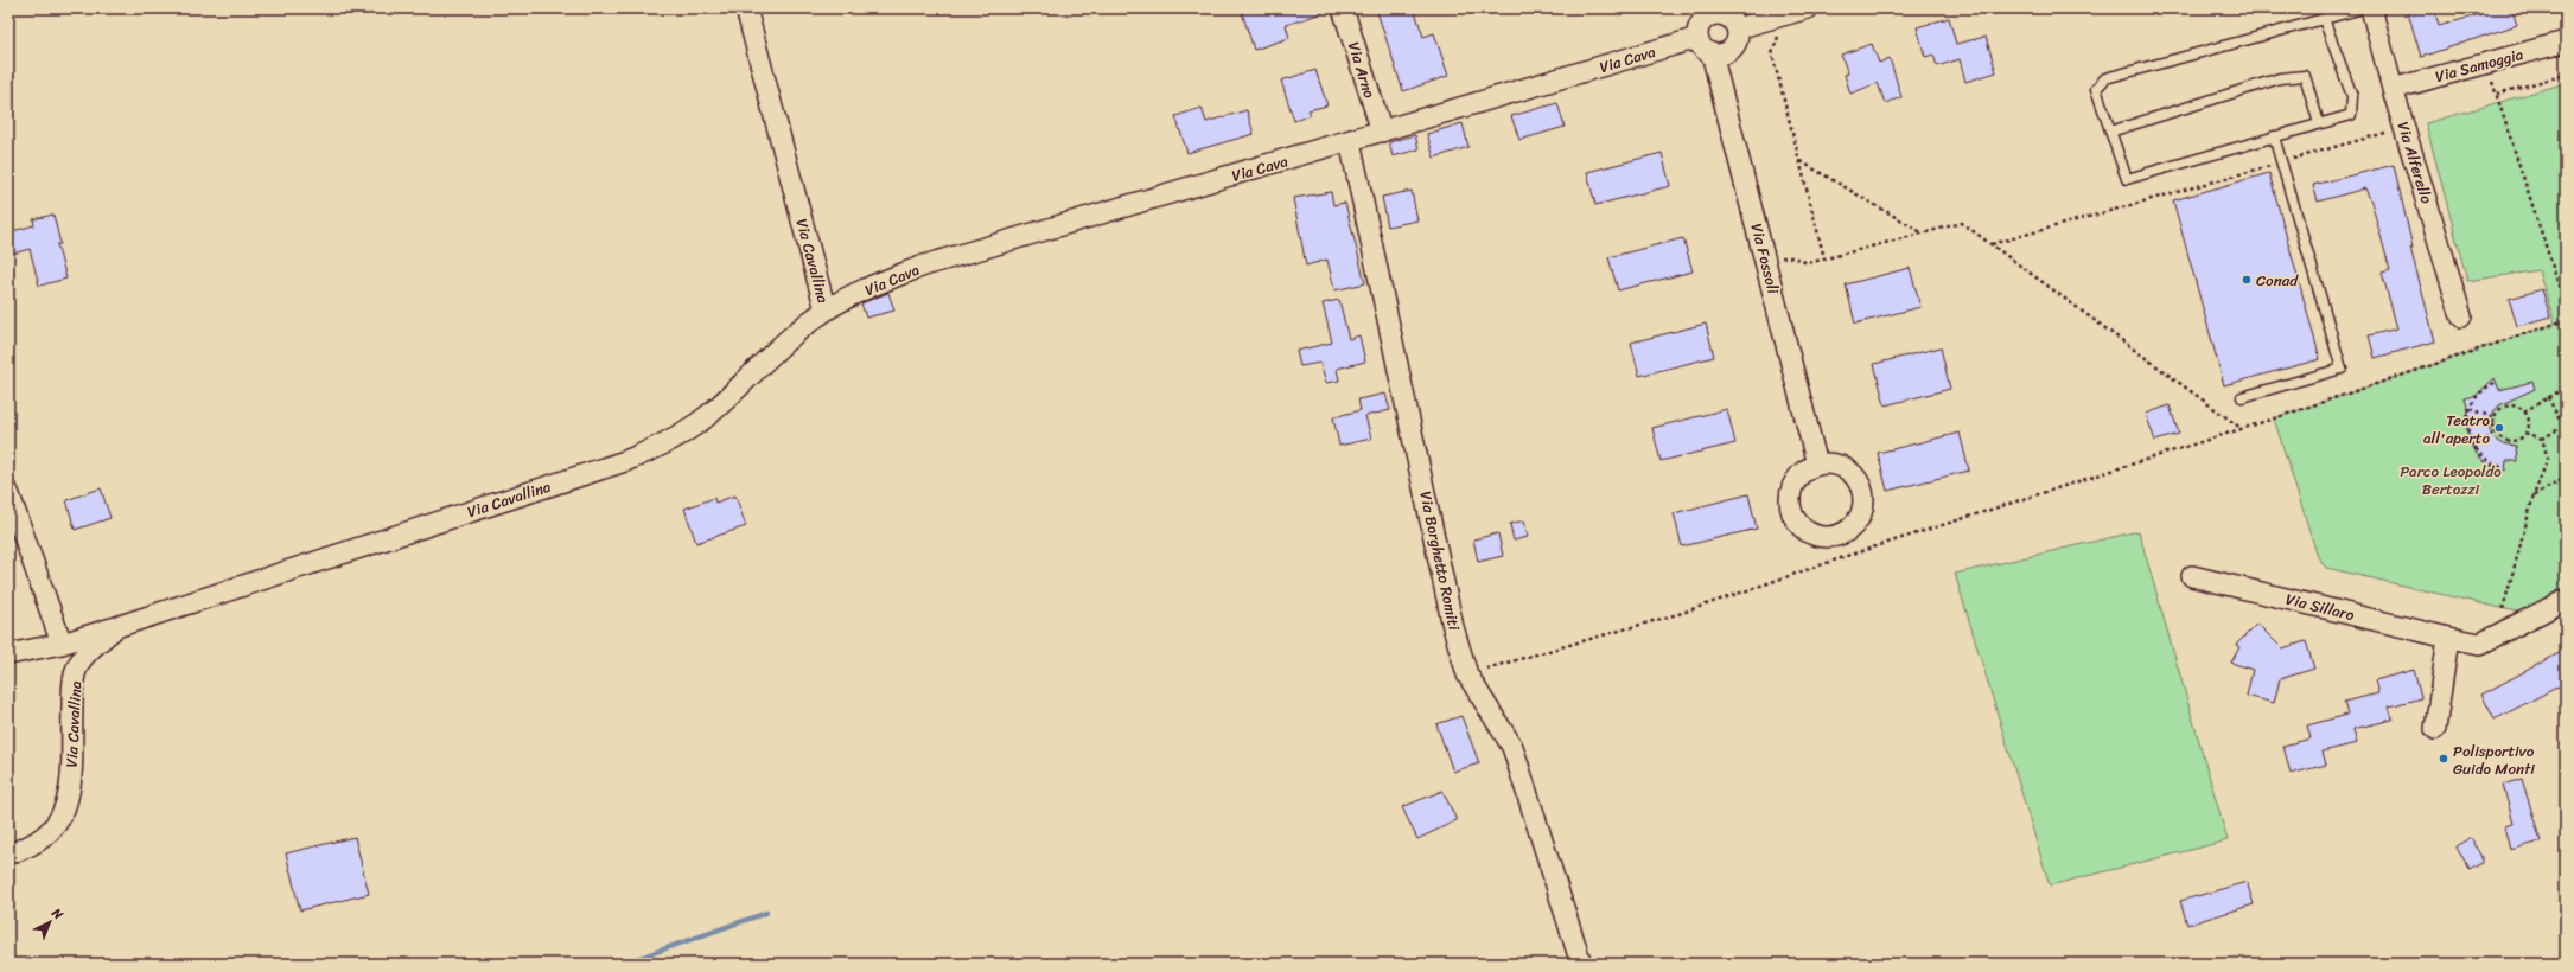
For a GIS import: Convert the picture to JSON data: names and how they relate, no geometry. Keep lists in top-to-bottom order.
{
  "streets": {
    "street": [
      "Via Cava",
      "Via Samoggia",
      "Via Arno",
      "Via Alferello",
      "Via Fossoli",
      "Via Cavallina",
      "Via Borghetto Romiti",
      "Via Sillaro"
    ]
  },
  "crossings": [
    ["Via Cava", "Via Arno"],
    ["Via Cava", "Via Fossoli"],
    ["Via Cava", "Via Cavallina"],
    ["Via Cava", "Via Borghetto Romiti"],
    ["Via Samoggia", "Via Alferello"]
  ],
  "parks": ["Parco Leopoldo Bertozzi"],
  "places": ["Conad", "Teatro all'aperto", "Polisportivo Guido Monti"],
  "north": "top right"
}
